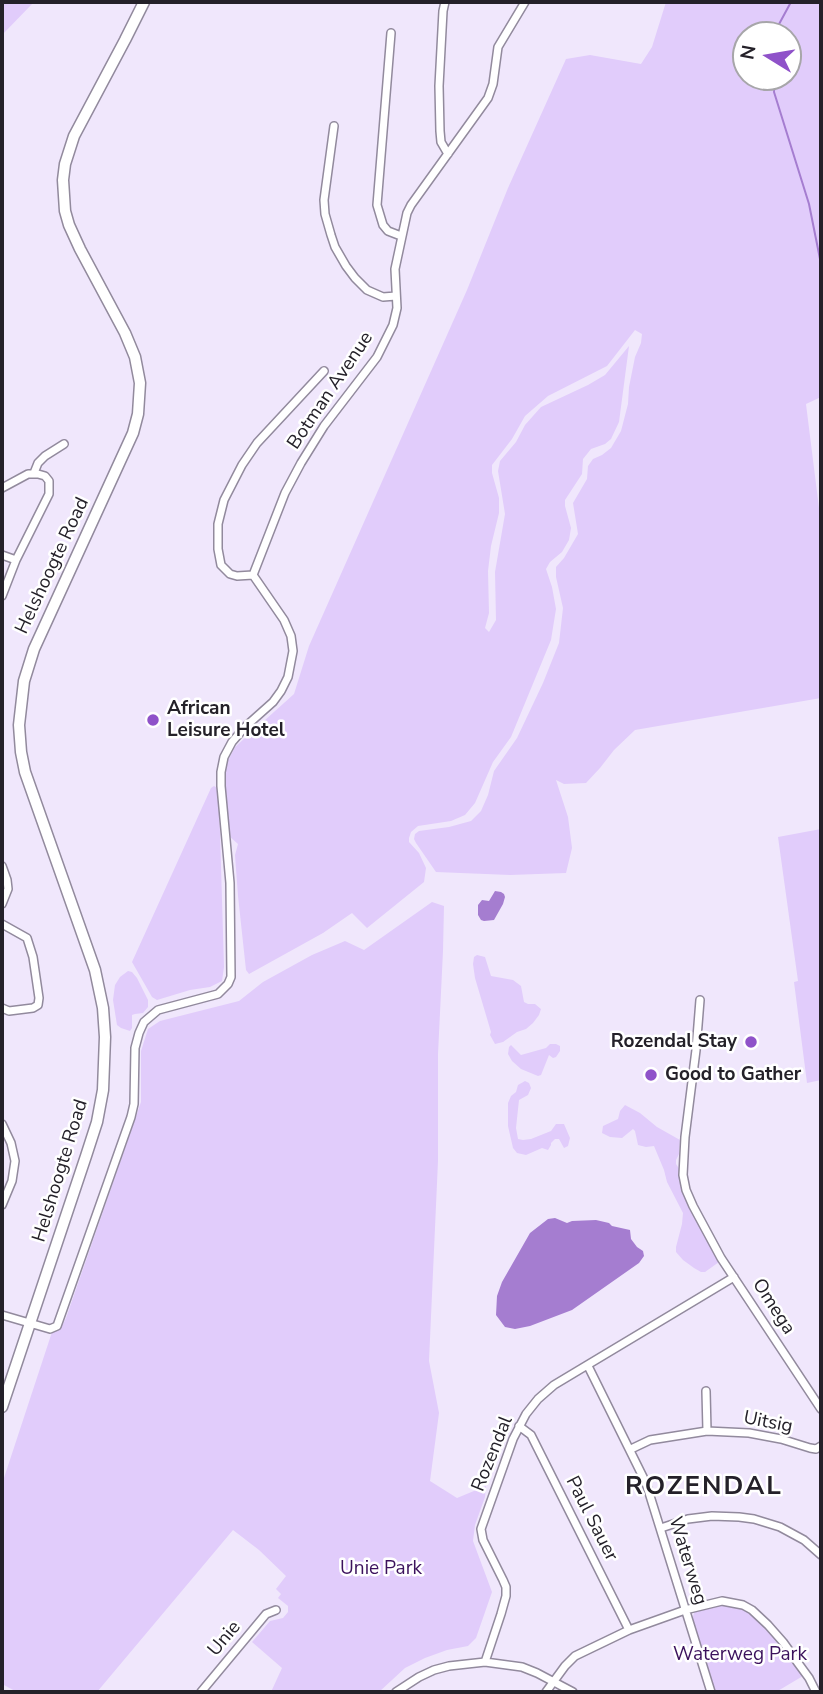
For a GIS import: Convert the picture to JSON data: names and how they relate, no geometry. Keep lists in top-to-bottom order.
{
  "streets": {
    "main road": ["Helshoogte Road"],
    "street": [
      "Botman Avenue",
      "Omega",
      "Uitsig",
      "Rozendal",
      "Paul Sauer",
      "Waterweg",
      "Unie"
    ]
  },
  "crossings": [
    ["Omega", "Rozendal"],
    ["Uitsig", "Waterweg"],
    ["Rozendal", "Paul Sauer"],
    ["Rozendal", "Waterweg"]
  ],
  "districts": ["ROZENDAL"],
  "parks": ["Unie Park", "Waterweg Park"],
  "places": ["African Leisure Hotel", "Rozendal Stay", "Good to Gather"],
  "north": "left"
}
